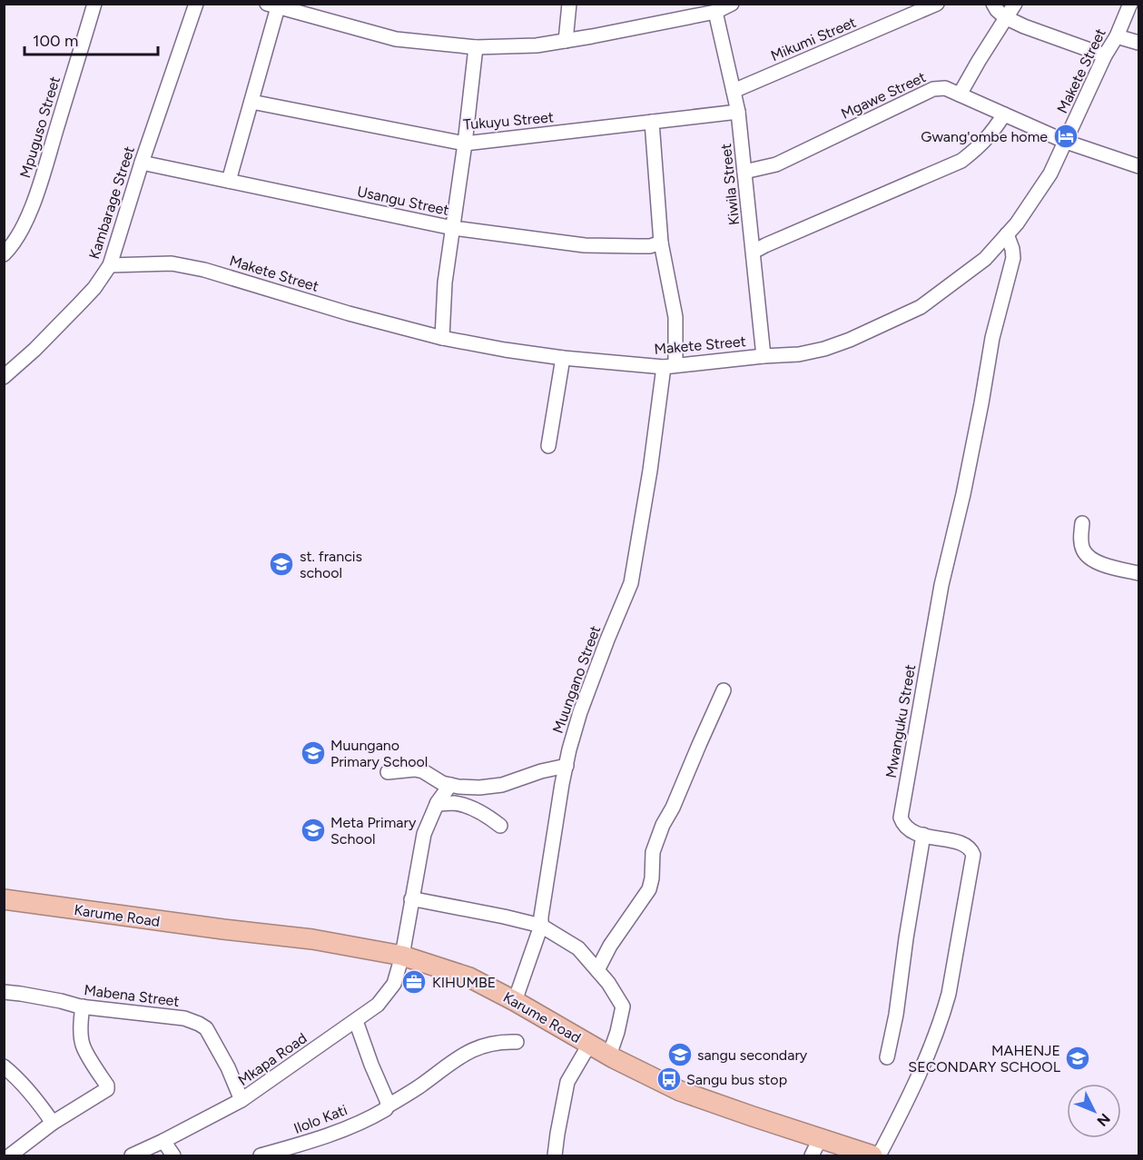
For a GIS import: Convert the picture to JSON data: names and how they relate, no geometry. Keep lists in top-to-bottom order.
{
  "streets": {
    "highway": ["Karume Road"],
    "street": [
      "Mikumi Street",
      "Makete Street",
      "Mgawe Street",
      "Tukuyu Street",
      "Mpuguso Street",
      "Kiwila Street",
      "Usangu Street",
      "Kambarage Street",
      "Muungano Street",
      "Mwanguku Street",
      "Mabena Street",
      "Mkapa Road",
      "Ilolo Kati"
    ]
  },
  "crossings": [
    ["Mikumi Street", "Kiwila Street"],
    ["Makete Street", "Mgawe Street"],
    ["Makete Street", "Kiwila Street"],
    ["Makete Street", "Kambarage Street"],
    ["Makete Street", "Muungano Street"],
    ["Makete Street", "Mwanguku Street"],
    ["Mgawe Street", "Kiwila Street"],
    ["Tukuyu Street", "Kiwila Street"],
    ["Tukuyu Street", "Muungano Street"],
    ["Usangu Street", "Kambarage Street"],
    ["Usangu Street", "Muungano Street"],
    ["Muungano Street", "Karume Road"],
    ["Karume Road", "Mkapa Road"],
    ["Mabena Street", "Mkapa Road"]
  ],
  "places": {
    "hotel": ["Gwang'ombe home"],
    "school or university": [
      "st. francis school",
      "Muungano Primary School",
      "Meta Primary School",
      "sangu secondary",
      "MAHENJE SECONDARY SCHOOL"
    ],
    "office": ["KIHUMBE"],
    "bus stop": ["Sangu bus stop"]
  },
  "scale_bar": "100 m",
  "north": "bottom right"
}
